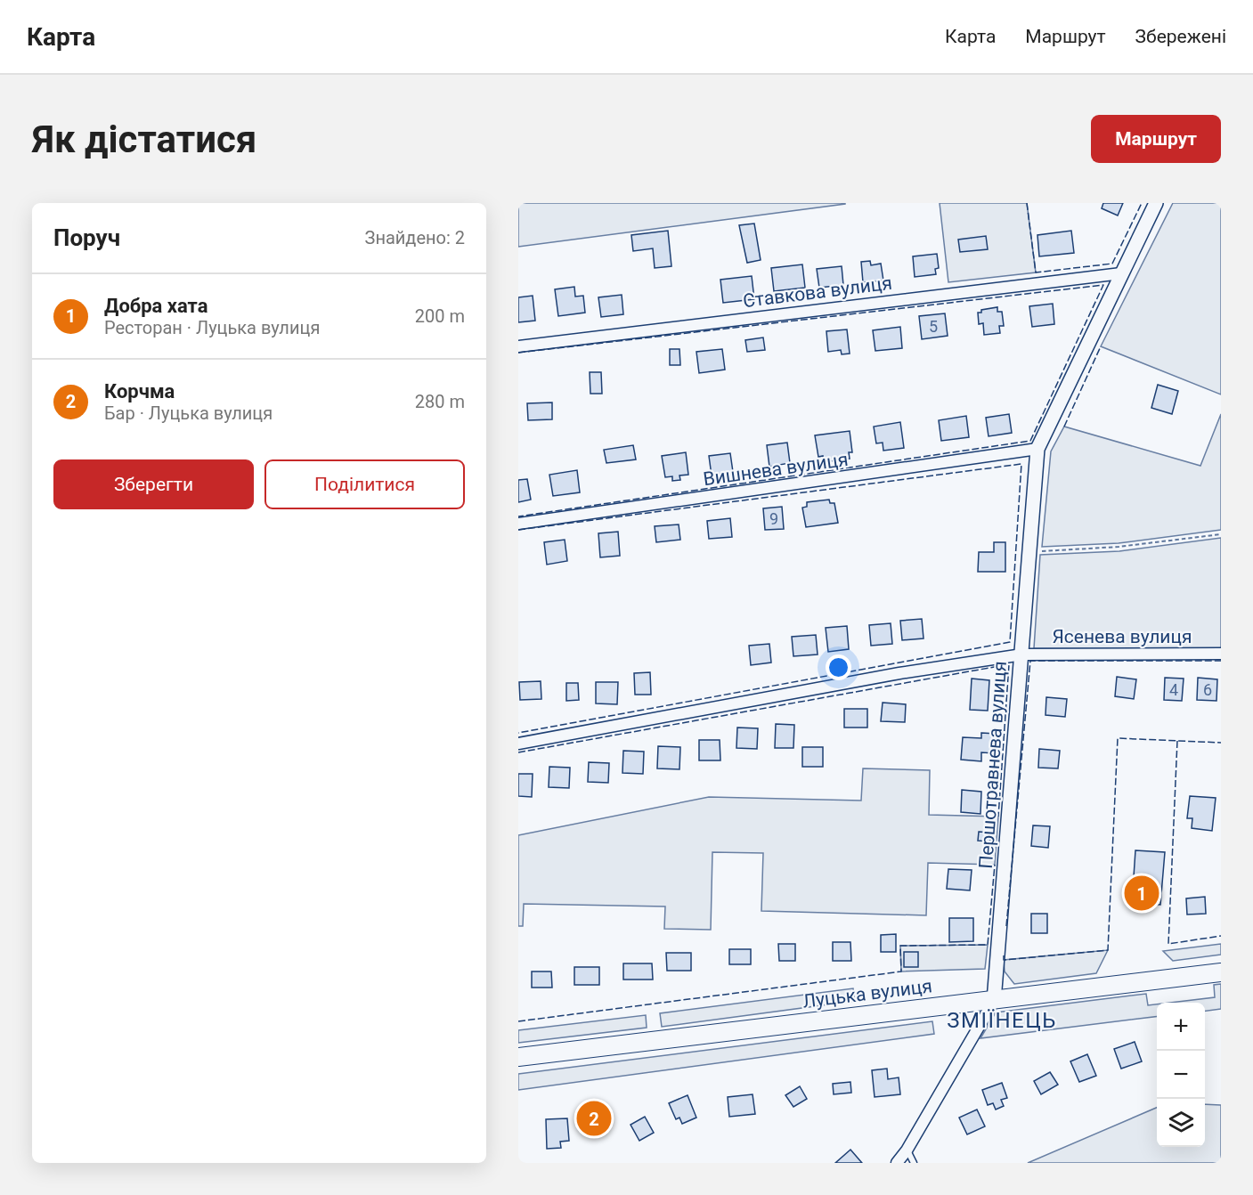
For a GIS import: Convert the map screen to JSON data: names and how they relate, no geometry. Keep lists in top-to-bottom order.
{
  "streets": {
    "main road": ["Луцька вулиця"],
    "street": [
      "Ставкова вулиця",
      "Вишнева вулиця",
      "Ясенева вулиця",
      "Першотравнева вулиця"
    ]
  },
  "crossings": [
    ["Ясенева вулиця", "Першотравнева вулиця"],
    ["Першотравнева вулиця", "Луцька вулиця"]
  ],
  "districts": ["ЗМІЇНЕЦЬ"],
  "house_numbers": [
    "5",
    "9",
    "4",
    "6"
  ],
  "page": {
    "header": "Карта",
    "nav": ["Карта", "Маршрут", "Збережені"],
    "buttons": [
      "Маршрут",
      ["Зберегти", "Поділитися"]
    ],
    "title": "Як дістатися",
    "heading": ["Поруч", "Знайдено: 2"],
    "list": [
      {
        "mark": "1",
        "name": "Добра хата",
        "note": "Ресторан · Луцька вулиця",
        "value": "200 m"
      },
      {
        "mark": "2",
        "name": "Корчма",
        "note": "Бар · Луцька вулиця",
        "value": "280 m"
      }
    ],
    "pins": ["1", "2"],
    "map_buttons": ["+", "−"]
  }
}
